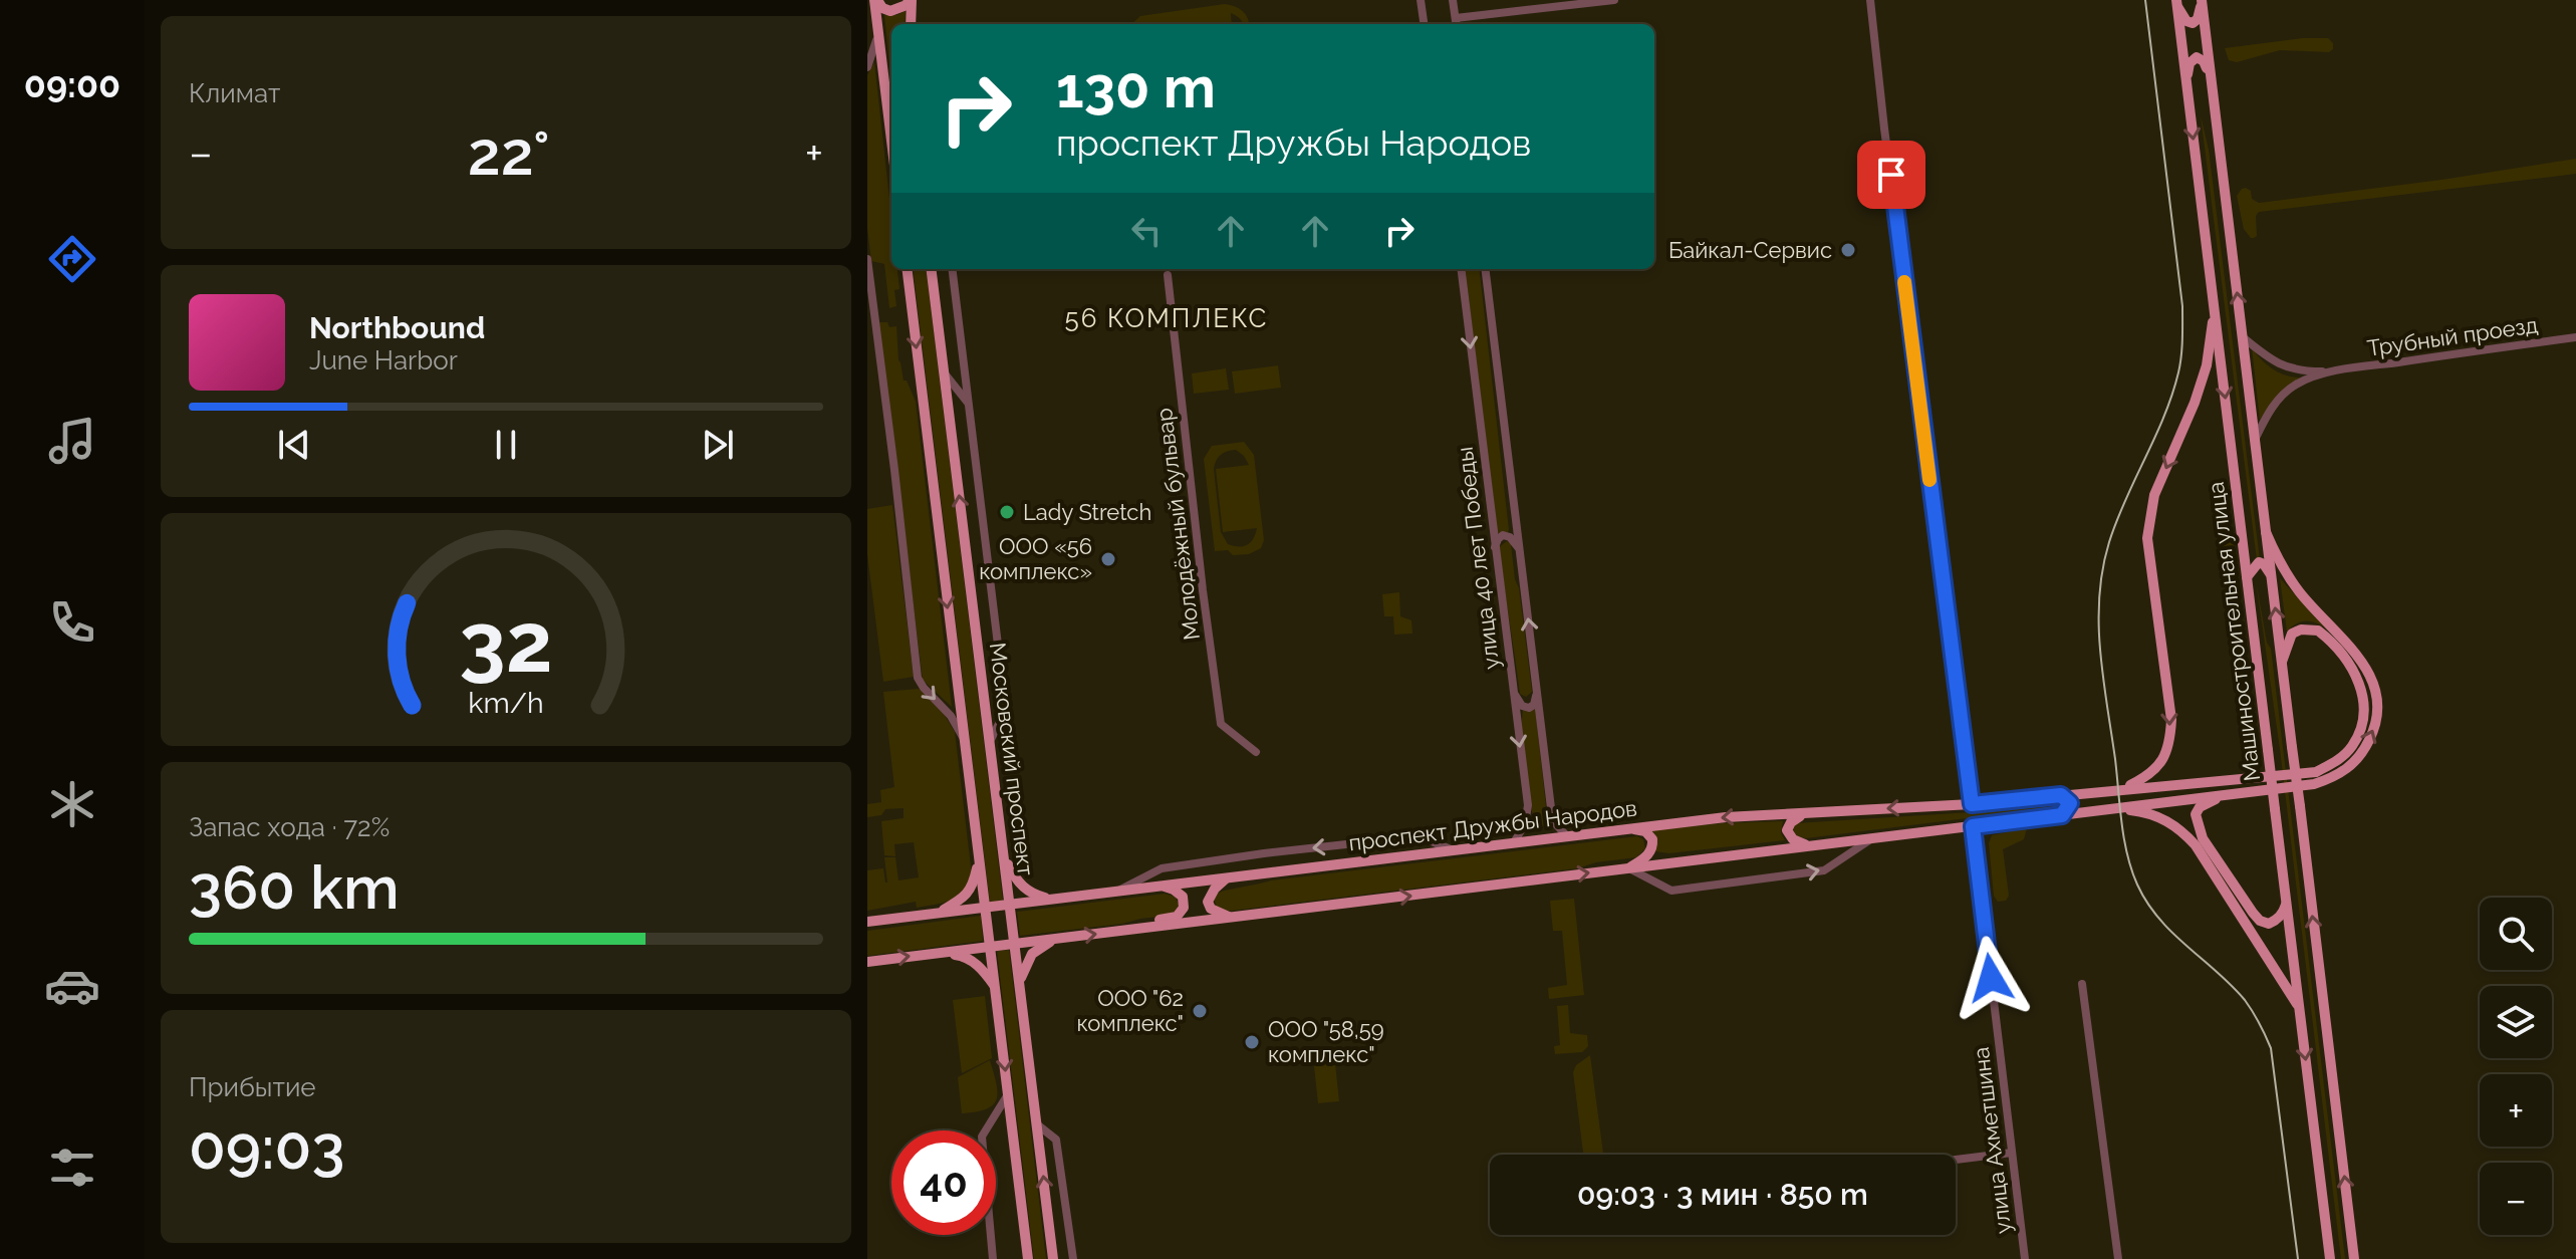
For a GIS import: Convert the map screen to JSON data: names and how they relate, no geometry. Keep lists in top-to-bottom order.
{
  "streets": {
    "main road": ["Машиностроительная улица", "Московский проспект", "проспект Дружбы Народов"],
    "street": [
      "Трубный проезд",
      "Молодёжный бульвар",
      "улица 40 лет Победы",
      "улица Ахметшина"
    ]
  },
  "crossings": [
    ["улица 40 лет Победы", "проспект Дружбы Народов"],
    ["Машиностроительная улица", "проспект Дружбы Народов"],
    ["Московский проспект", "проспект Дружбы Народов"]
  ],
  "districts": ["56 КОМПЛЕКС"],
  "places": [
    "Байкал-Сервис",
    "Lady Stretch",
    "ООО «56 комплекс»",
    "ООО \"62 комплекс\"",
    "ООО \"58,59 комплекс\""
  ],
  "page": {
    "tabs": "09:00",
    "tile": [
      "Климат",
      ["Запас хода · 72%", "360 km"],
      ["Прибытие", "09:03"]
    ],
    "turn": ["130 m", "проспект Дружбы Народов"],
    "heat": ["−", "22°", "+"],
    "song": ["Northbound", "June Harbor"],
    "map_buttons": ["+", "−"],
    "limit": "40",
    "trip": "09:03 · 3 мин · 850 m",
    "gauge": ["32", "km/h"]
  }
}
